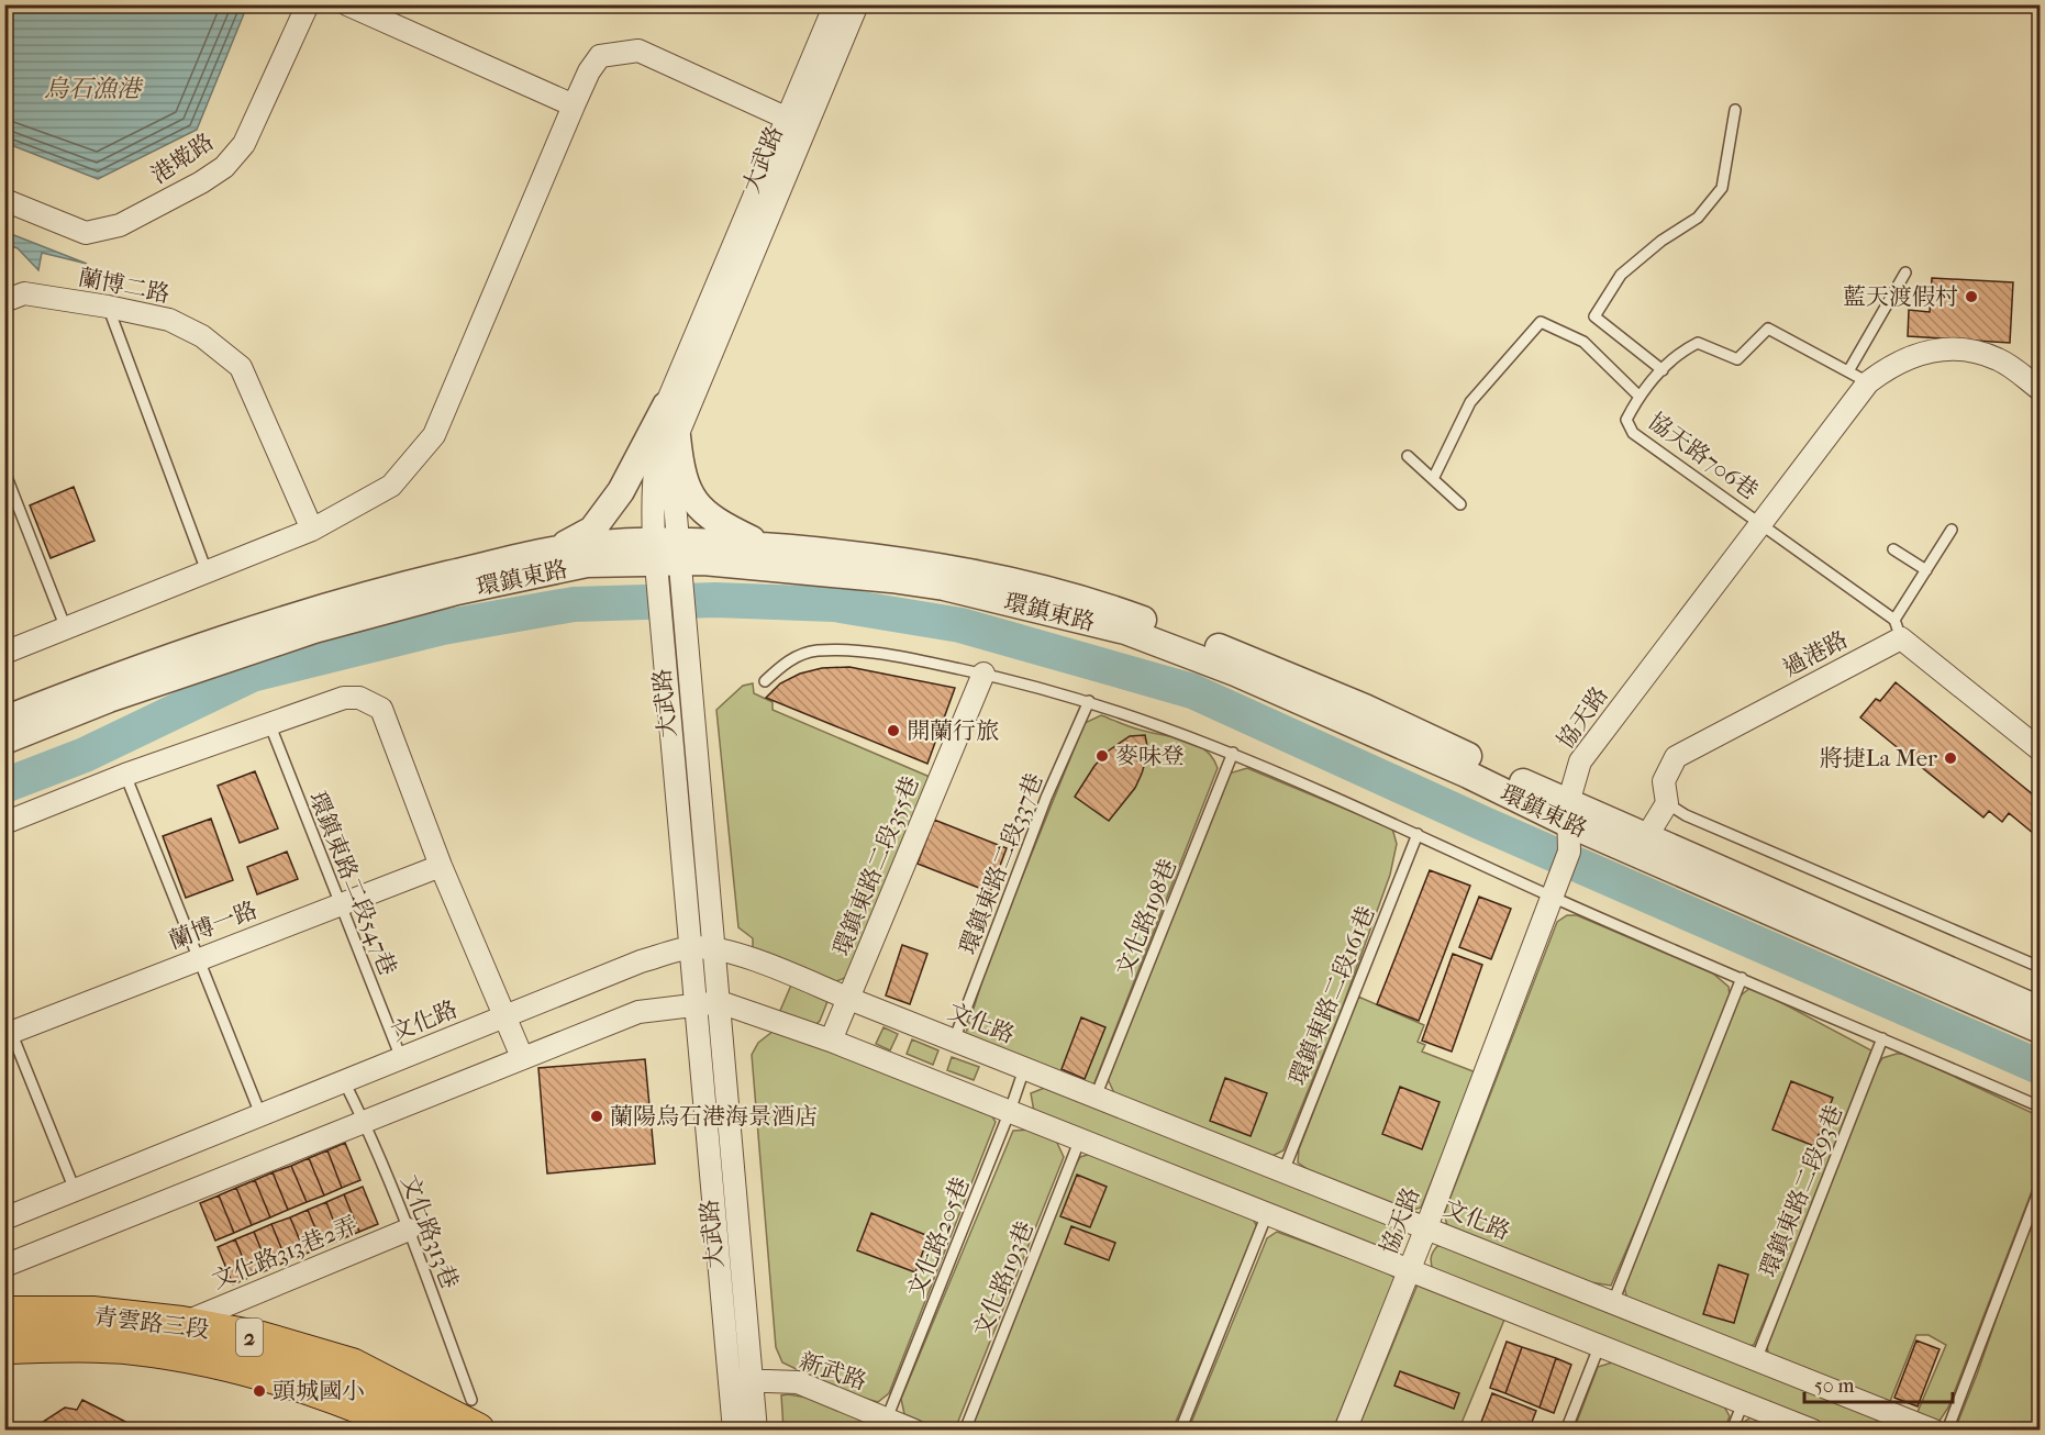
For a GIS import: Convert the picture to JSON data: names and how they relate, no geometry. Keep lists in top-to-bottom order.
{
  "streets": {
    "main road": ["青雲路三段", "2"],
    "street": [
      "港墘路",
      "大武路",
      "蘭博二路",
      "環鎮東路",
      "過港路",
      "協天路",
      "環鎮東路二段355巷",
      "蘭博一路",
      "文化路",
      "文化路313巷2弄",
      "新武路"
    ],
    "lane": [
      "協天路706巷",
      "環鎮東路二段337巷",
      "環鎮東路二段547巷",
      "文化路198巷",
      "環鎮東路二段161巷",
      "環鎮東路二段93巷",
      "文化路313巷",
      "文化路205巷",
      "文化路193巷"
    ]
  },
  "crossings": [
    ["大武路", "環鎮東路"],
    ["大武路", "文化路"],
    ["大武路", "新武路"],
    ["協天路706巷", "過港路"],
    ["協天路706巷", "協天路"],
    ["環鎮東路", "過港路"],
    ["環鎮東路", "協天路"],
    ["協天路", "文化路"],
    ["環鎮東路二段337巷", "文化路"],
    ["環鎮東路二段355巷", "文化路"],
    ["環鎮東路二段547巷", "蘭博一路"],
    ["環鎮東路二段547巷", "文化路"],
    ["文化路198巷", "文化路"],
    ["環鎮東路二段161巷", "文化路"],
    ["文化路", "環鎮東路二段93巷"],
    ["文化路", "文化路313巷"],
    ["文化路", "文化路205巷"],
    ["文化路313巷", "文化路313巷2弄"],
    ["文化路313巷", "青雲路三段"],
    ["文化路205巷", "新武路"],
    ["文化路313巷2弄", "青雲路三段"]
  ],
  "water": ["烏石漁港"],
  "places": [
    "藍天渡假村",
    "開蘭行旅",
    "麥味登",
    "將捷La Mer",
    "蘭陽烏石港海景酒店",
    "頭城國小"
  ],
  "scale_bar": "50 m"
}
